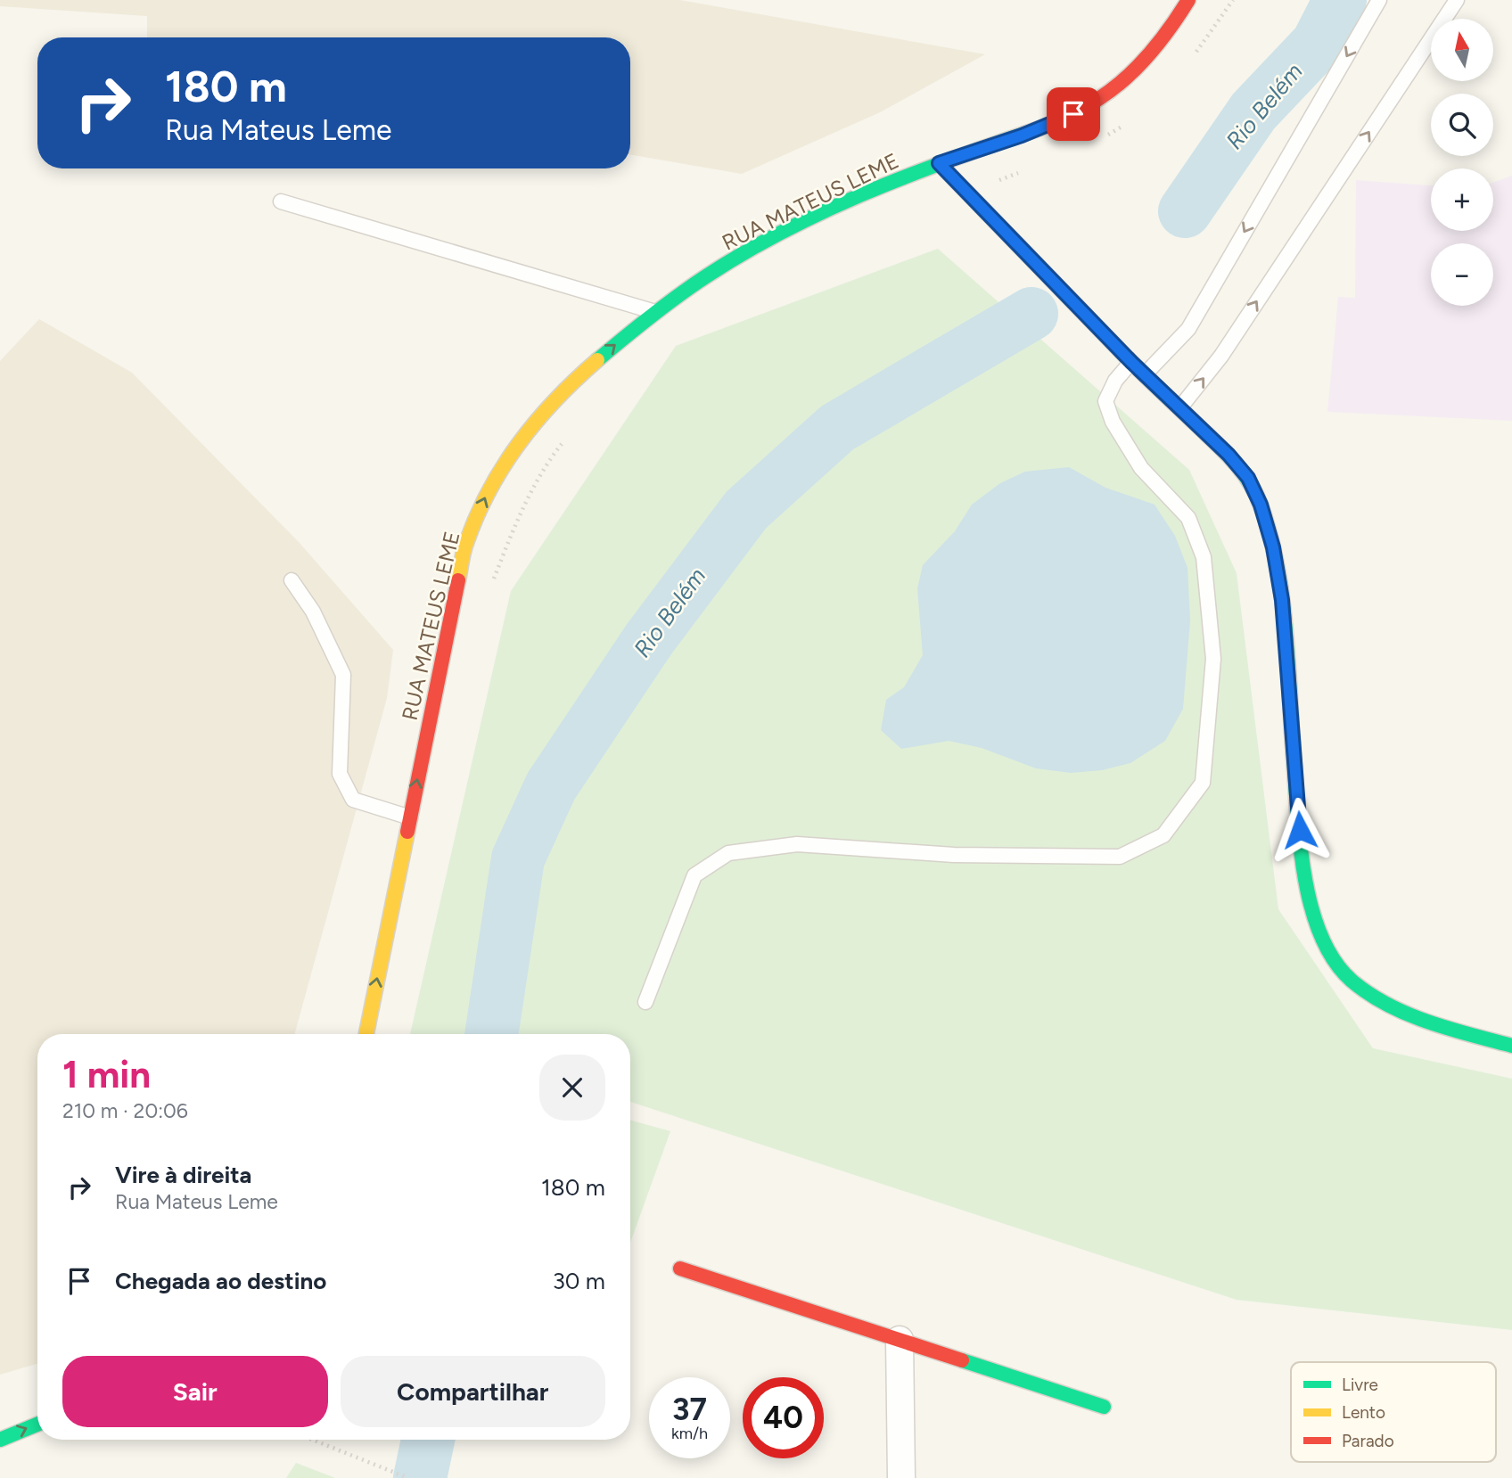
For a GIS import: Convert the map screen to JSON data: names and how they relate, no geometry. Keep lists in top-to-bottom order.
{
  "streets": {
    "street": ["RUA MATEUS LEME"]
  },
  "one_way": ["RUA MATEUS LEME"],
  "water": ["Rio Belém"],
  "legend": ["Livre", "Lento", "Parado"],
  "north": "top",
  "page": {
    "map_buttons": ["+", "−"],
    "turn": ["180 m", "Rua Mateus Leme"],
    "heading": ["1 min", "210 m · 20:06"],
    "list": [
      {
        "name": "Vire à direita",
        "note": "Rua Mateus Leme",
        "value": "180 m"
      },
      {
        "name": "Chegada ao destino",
        "value": "30 m"
      }
    ],
    "buttons": ["Sair", "Compartilhar"],
    "speed": "37 km/h",
    "limit": "40"
  }
}
